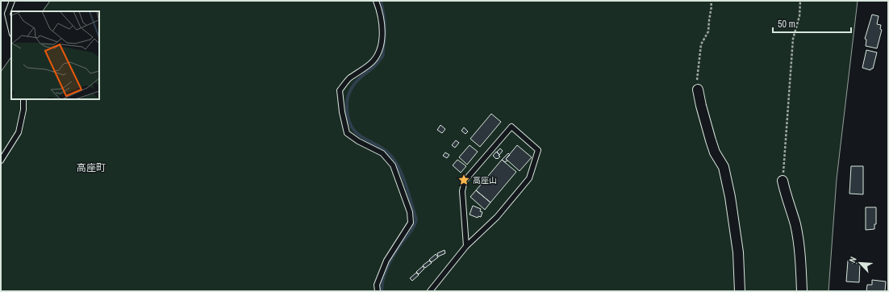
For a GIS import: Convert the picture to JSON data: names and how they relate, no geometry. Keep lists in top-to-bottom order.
{
  "districts": ["高座町"],
  "places": {
    "place": ["高座山"]
  },
  "scale_bar": "50 m",
  "north": "top left"
}
